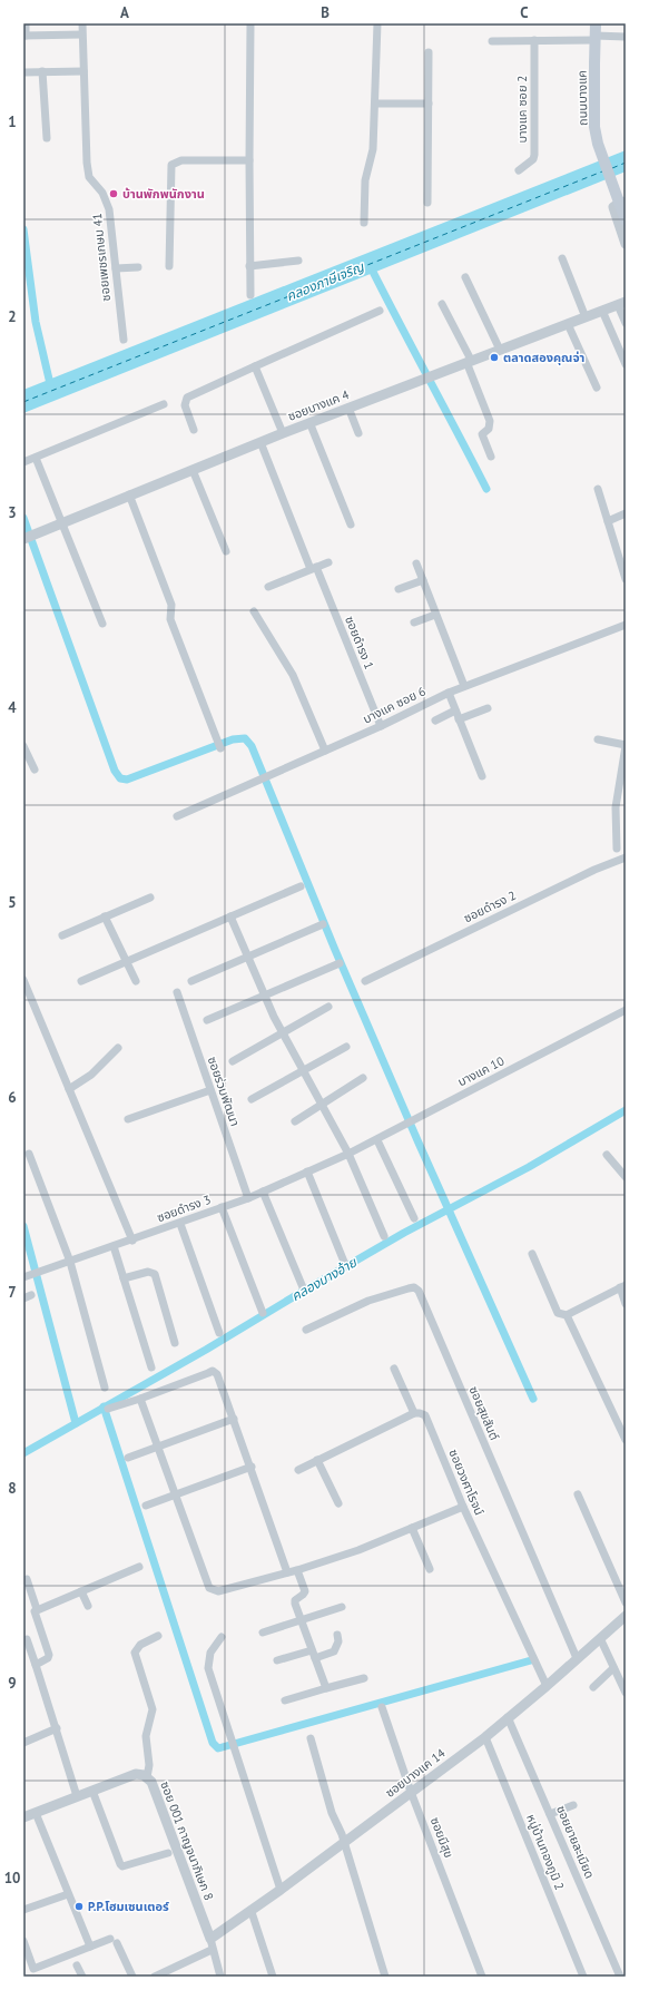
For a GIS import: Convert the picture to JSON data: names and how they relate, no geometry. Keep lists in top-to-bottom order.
{
  "streets": {
    "main road": ["ถนนบางแค"],
    "street": [
      "บางแค ซอย 2",
      "ซอยเพชรเกษม 41",
      "ซอยบางแค 4",
      "ซอยดำรง 1",
      "บางแค ซอย 6",
      "ซอยดำรง 2",
      "บางแค 10",
      "ซอยร่วมพัฒนา",
      "ซอยดำรง 3",
      "ซอยสุขสันต์",
      "ซอยวงศาโรจน์",
      "ซอยบางแค 14",
      "ซอยมีสุข",
      "ซอย 001 กาญจนาภิเษก 8",
      "ซอยยายละเมียด",
      "หมู่บ้านทองภูมิ 2"
    ]
  },
  "crossings": [
    ["ซอยบางแค 4", "ซอยดำรง 1"],
    ["ซอยดำรง 1", "บางแค ซอย 6"],
    ["บางแค 10", "ซอยดำรง 3"],
    ["ซอยร่วมพัฒนา", "ซอยดำรง 3"],
    ["ซอยสุขสันต์", "ซอยบางแค 14"],
    ["ซอยวงศาโรจน์", "ซอยบางแค 14"],
    ["ซอยบางแค 14", "ซอยมีสุข"],
    ["ซอยบางแค 14", "ซอย 001 กาญจนาภิเษก 8"],
    ["ซอยบางแค 14", "ซอยยายละเมียด"],
    ["ซอยบางแค 14", "หมู่บ้านทองภูมิ 2"]
  ],
  "water": ["คลองภาษีเจริญ", "คลองบางอ้าย"],
  "places": ["บ้านพักพนักงาน", "ตลาดสองคุณจ่า", "P.P.โฮมเซนเตอร์"],
  "grid": {
    "columns": ["A", "B", "C"],
    "rows": [
      "1",
      "2",
      "3",
      "4",
      "5",
      "6",
      "7",
      "8",
      "9",
      "10"
    ]
  }
}
